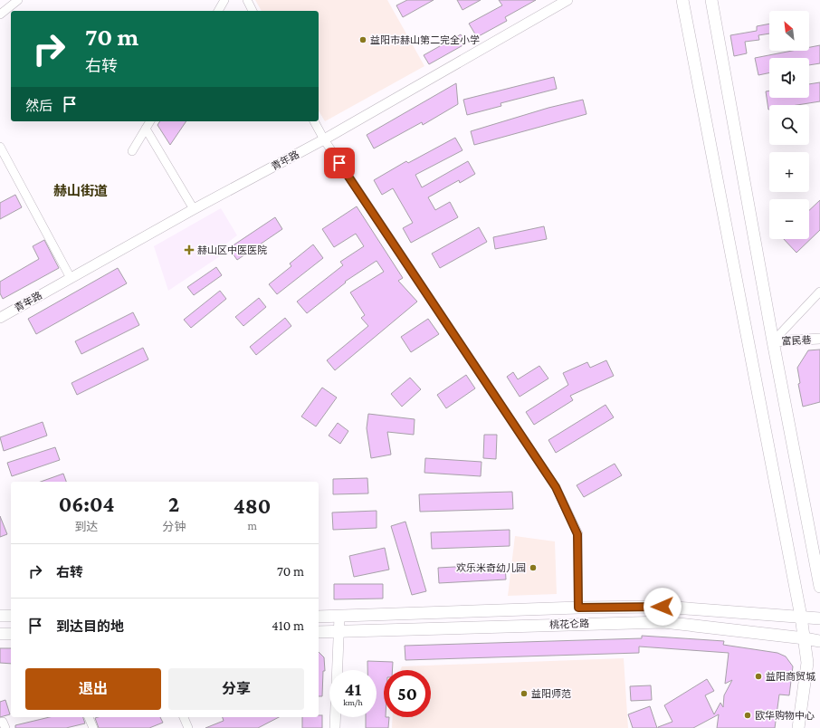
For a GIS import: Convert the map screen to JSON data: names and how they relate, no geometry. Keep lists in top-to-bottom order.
{
  "streets": {
    "main road": ["桃花仑路"],
    "street": ["青年路", "富民巷"]
  },
  "districts": ["赫山街道"],
  "places": {
    "other": [
      "益阳市赫山第二完全小学",
      "欢乐米奇幼儿园",
      "益阳商贸城",
      "益阳师范",
      "欧华购物中心"
    ],
    "health": ["赫山区中医医院"]
  },
  "north": "top left",
  "page": {
    "map_buttons": ["+", "−"],
    "turn": ["70 m", "右转"],
    "then": "然后",
    "eta": [
      "06:04",
      "到达",
      "2",
      "分钟",
      "480",
      "m"
    ],
    "list": [
      {
        "name": "右转",
        "value": "70 m"
      },
      {
        "name": "到达目的地",
        "value": "410 m"
      }
    ],
    "buttons": ["退出", "分享"],
    "speed": "41 km/h",
    "limit": "50"
  }
}
